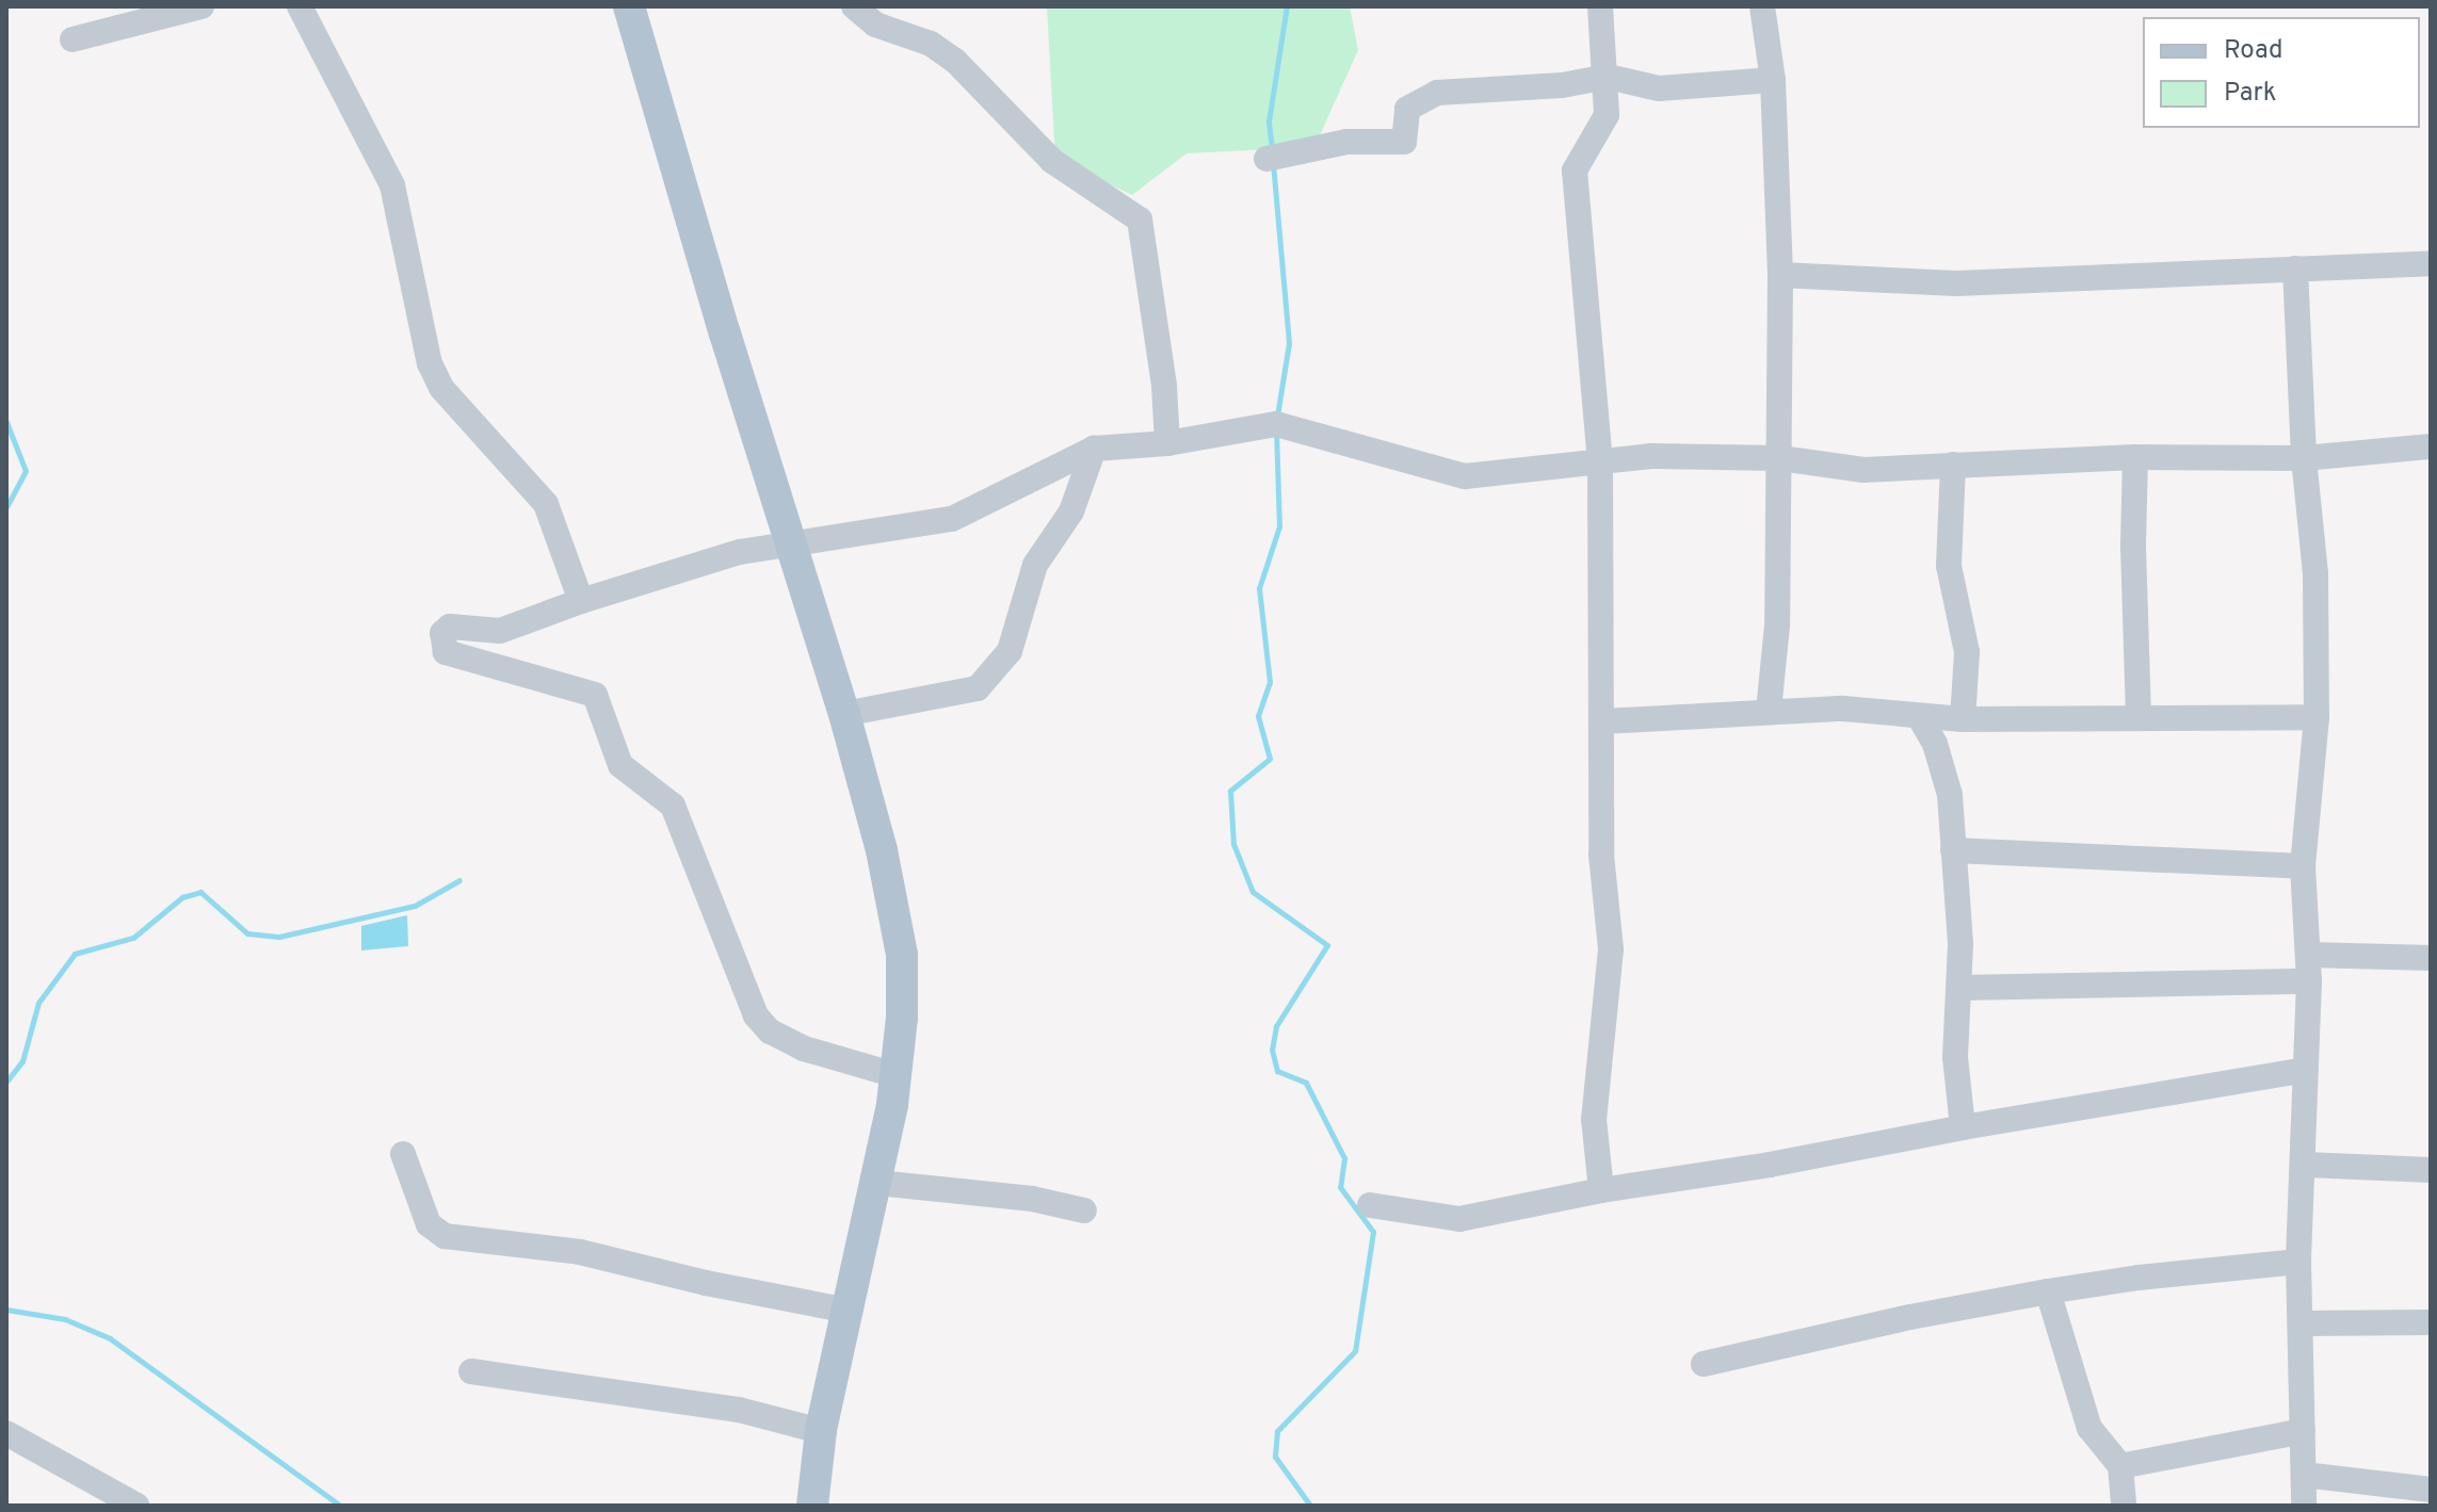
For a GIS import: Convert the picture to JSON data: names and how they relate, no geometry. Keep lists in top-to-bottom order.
{
  "legend": ["Road", "Park"]
}
